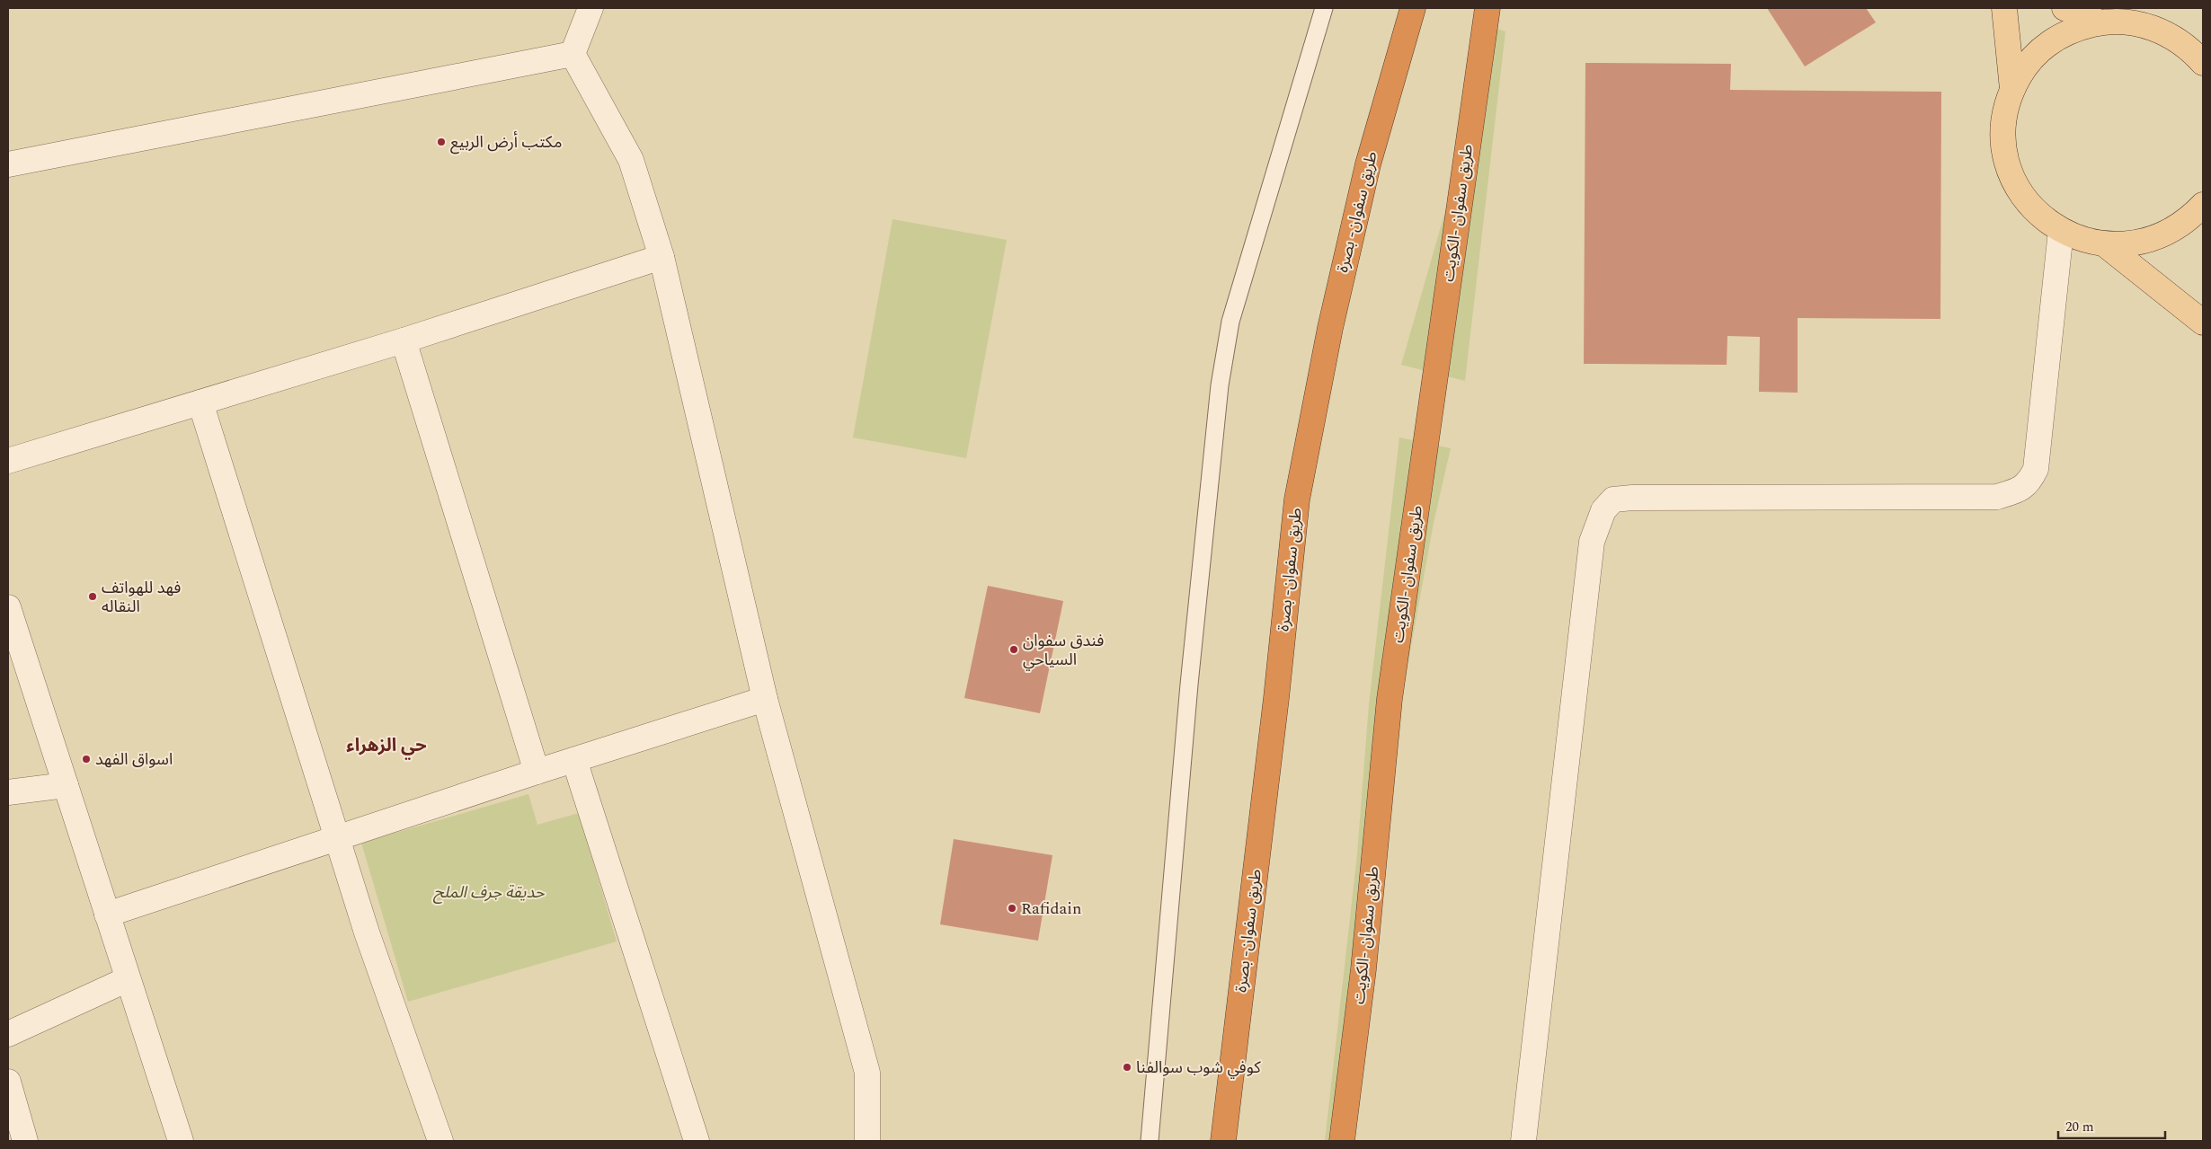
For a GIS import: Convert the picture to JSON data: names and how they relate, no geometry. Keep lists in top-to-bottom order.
{
  "streets": {
    "highway": ["طريق سفوان- بصرة", "طريق سفوان -الكويت"]
  },
  "districts": ["حي الزهراء"],
  "parks": ["حديقة جرف الملح"],
  "places": [
    "مكتب أرض الربيع",
    "فهد للهواتف النقاله",
    "فندق سفوان السياحي",
    "اسواق الفهد",
    "Rafidain",
    "كوفي شوب سوالفنا"
  ],
  "scale_bar": "20 m"
}
